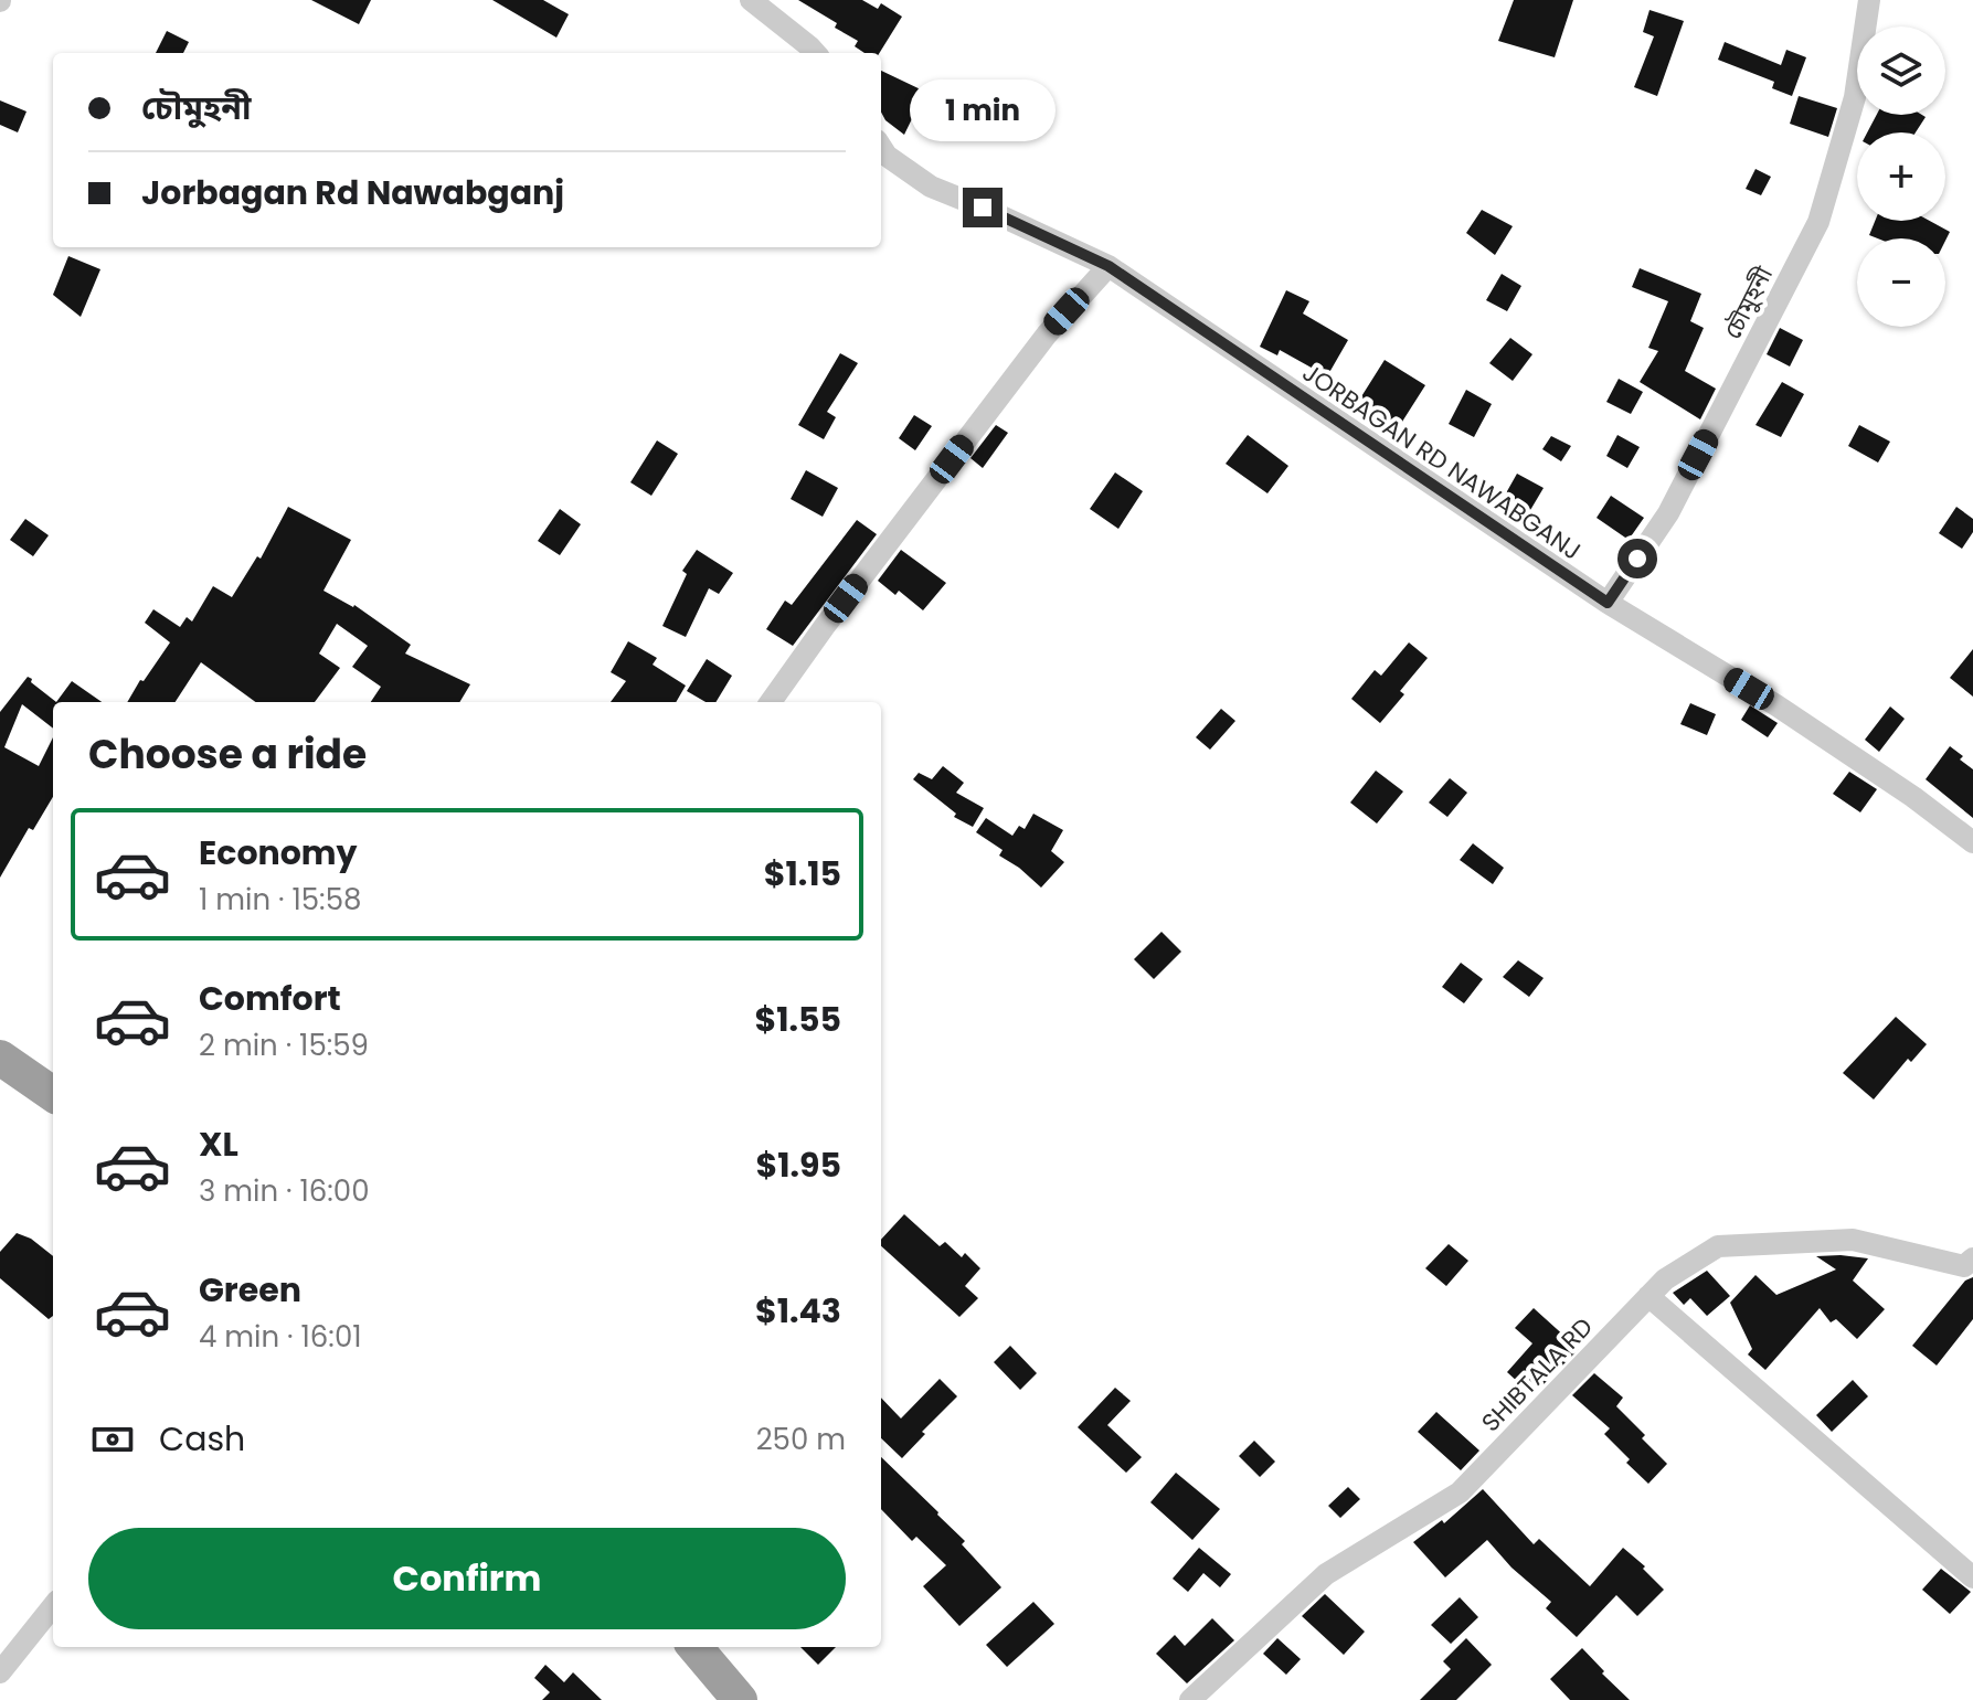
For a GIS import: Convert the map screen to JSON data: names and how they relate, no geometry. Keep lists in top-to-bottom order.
{
  "streets": {
    "street": ["চৌমুহনী", "JORBAGAN RD NAWABGANJ", "SHIBTALA RD"]
  },
  "crossings": [
    ["চৌমুহনী", "JORBAGAN RD NAWABGANJ"]
  ],
  "page": {
    "map_buttons": ["+", "−"],
    "banner": ["চৌমুহনী", "Jorbagan Rd Nawabganj"],
    "bubble": "1 min",
    "heading": "Choose a ride",
    "list": [
      {
        "name": "Economy",
        "note": "1 min · 15:58",
        "value": "$1.15"
      },
      {
        "name": "Comfort",
        "note": "2 min · 15:59",
        "value": "$1.55"
      },
      {
        "name": "XL",
        "note": "3 min · 16:00",
        "value": "$1.95"
      },
      {
        "name": "Green",
        "note": "4 min · 16:01",
        "value": "$1.43"
      }
    ],
    "pay": ["Cash", "250 m"],
    "buttons": "Confirm"
  }
}
